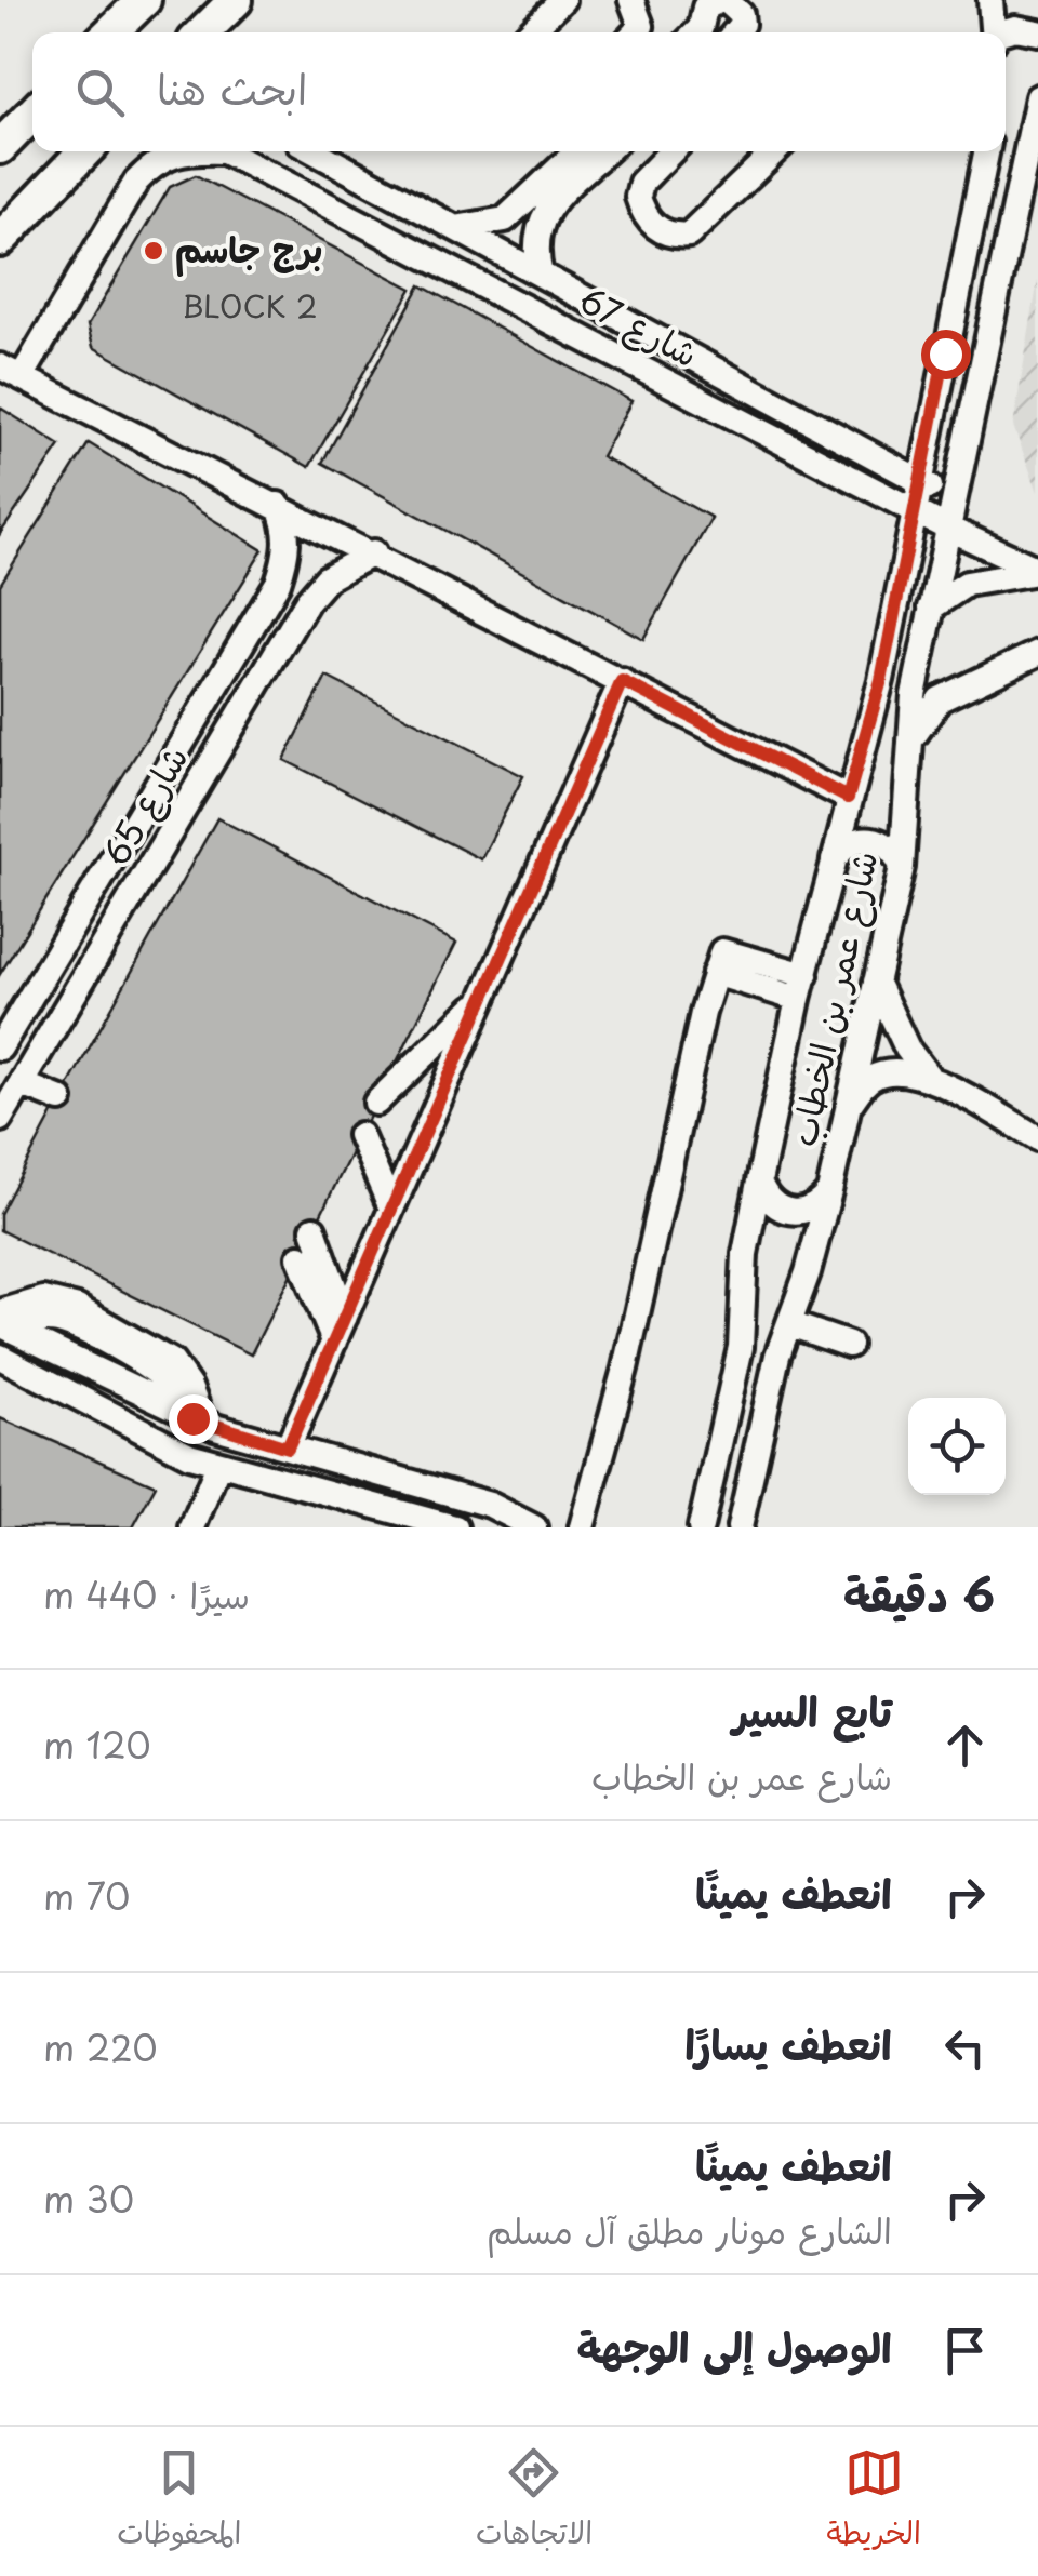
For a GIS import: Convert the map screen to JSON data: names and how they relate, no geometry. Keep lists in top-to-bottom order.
{
  "streets": {
    "street": ["شارع 67", "شارع 65", "شارع عمر بن الخطاب"]
  },
  "crossings": [
    ["شارع 67", "شارع عمر بن الخطاب"]
  ],
  "places": ["برج جاسم"],
  "house_numbers": ["BLOCK 2"],
  "page": {
    "search": "ابحث هنا",
    "heading": ["6 دقيقة", "سيرًا · 440 m"],
    "list": [
      ["تابع السير", "شارع عمر بن الخطاب", "120 m"],
      ["انعطف يمينًا", "70 m"],
      ["انعطف يسارًا", "220 m"],
      ["انعطف يمينًا", "الشارع مونار مطلق آل مسلم", "30 m"],
      "الوصول إلى الوجهة"
    ],
    "nav": ["الخريطة", "الاتجاهات", "المحفوظات"]
  }
}
